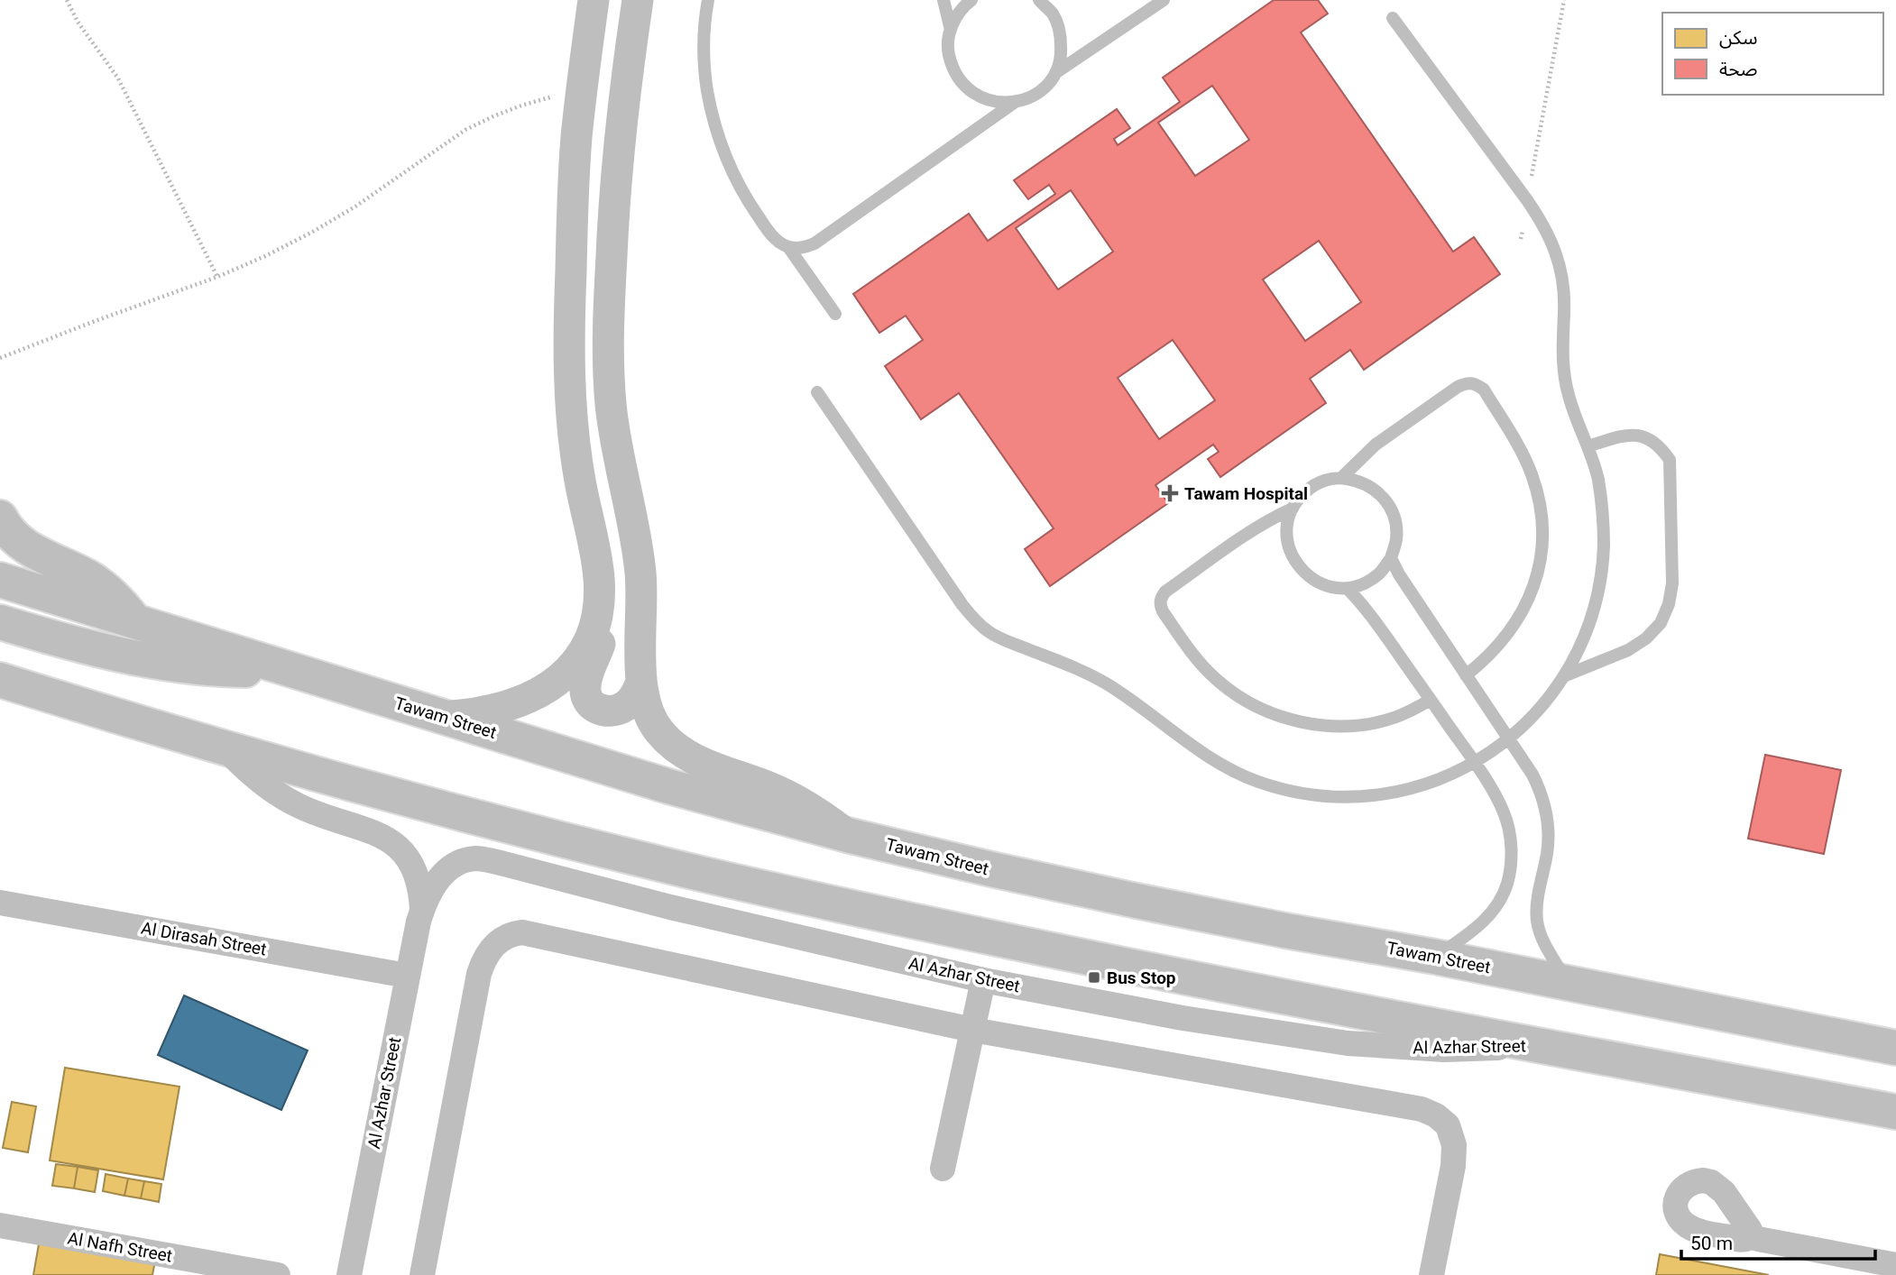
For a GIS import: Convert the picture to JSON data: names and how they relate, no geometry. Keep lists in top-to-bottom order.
{
  "streets": {
    "main road": ["Tawam Street"],
    "street": ["Al Dirasah Street", "Al Azhar Street", "Al Nafh Street"]
  },
  "crossings": [
    ["Al Dirasah Street", "Al Azhar Street"]
  ],
  "places": {
    "health": ["Tawam Hospital"],
    "transit": ["Bus Stop"]
  },
  "legend": ["سكن", "صحة"],
  "scale_bar": "50 m"
}
